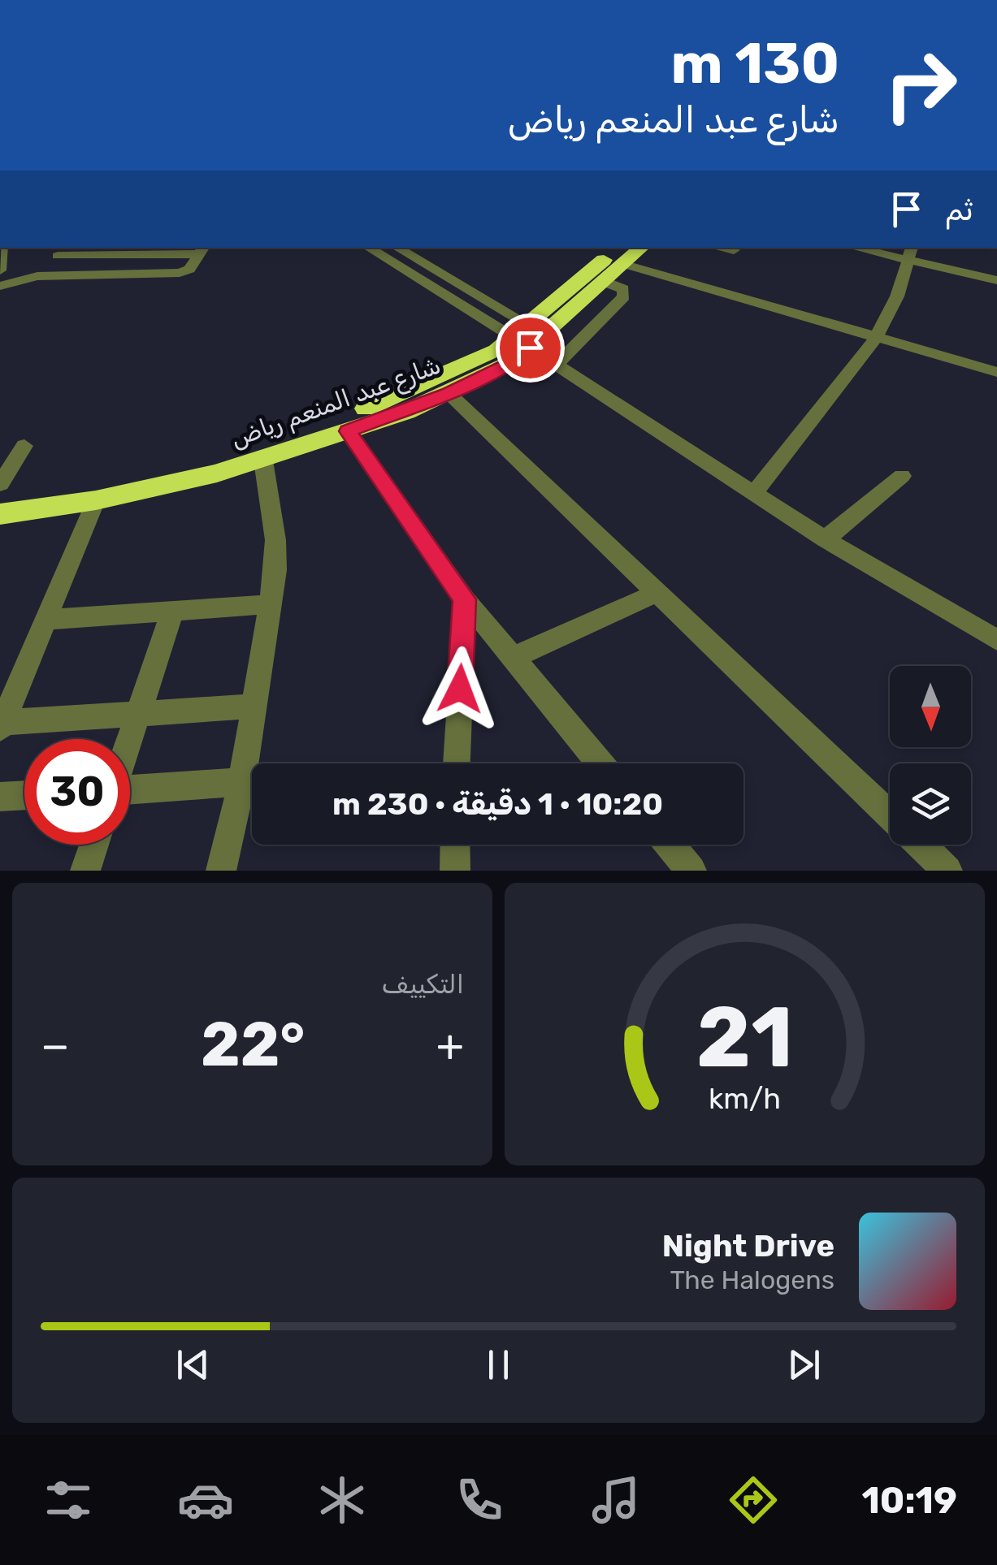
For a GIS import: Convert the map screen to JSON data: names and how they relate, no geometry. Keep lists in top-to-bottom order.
{
  "streets": {
    "highway": ["شارع عبد المنعم رياض"]
  },
  "north": "bottom",
  "page": {
    "turn": ["130 m", "شارع عبد المنعم رياض"],
    "then": "ثم",
    "limit": "30",
    "trip": "10:20 · 1 دقيقة · 230 m",
    "tile": "التكييف",
    "heat": ["−", "22°", "+"],
    "song": ["Night Drive", "The Halogens"],
    "tabs": "10:19",
    "gauge": ["21", "km/h"]
  }
}
